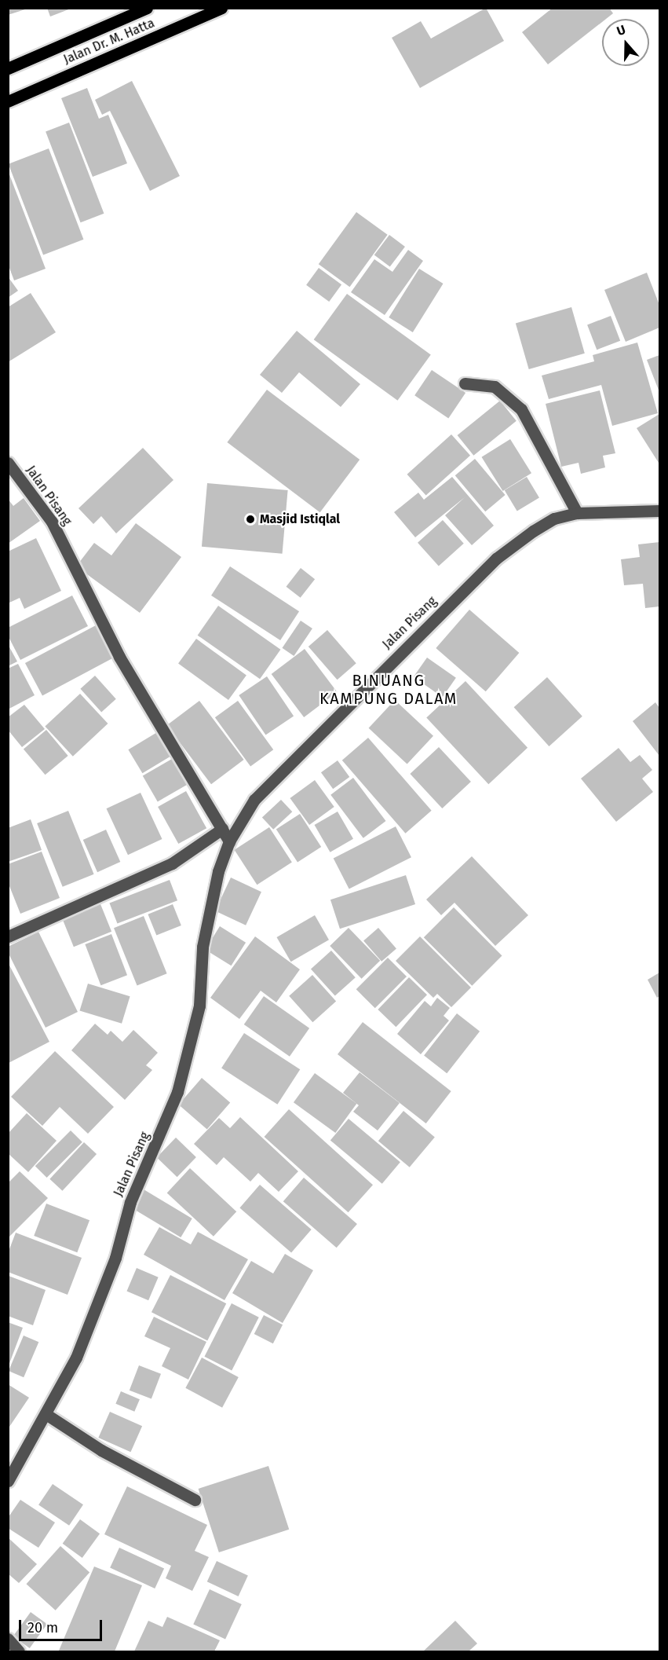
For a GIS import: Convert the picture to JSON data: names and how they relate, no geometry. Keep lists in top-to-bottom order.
{
  "streets": {
    "main road": ["Jalan Dr. M. Hatta"],
    "street": ["Jalan Pisang"]
  },
  "districts": ["BINUANG KAMPUNG DALAM"],
  "places": ["Masjid Istiqlal"],
  "scale_bar": "20 m",
  "north": "top"
}
